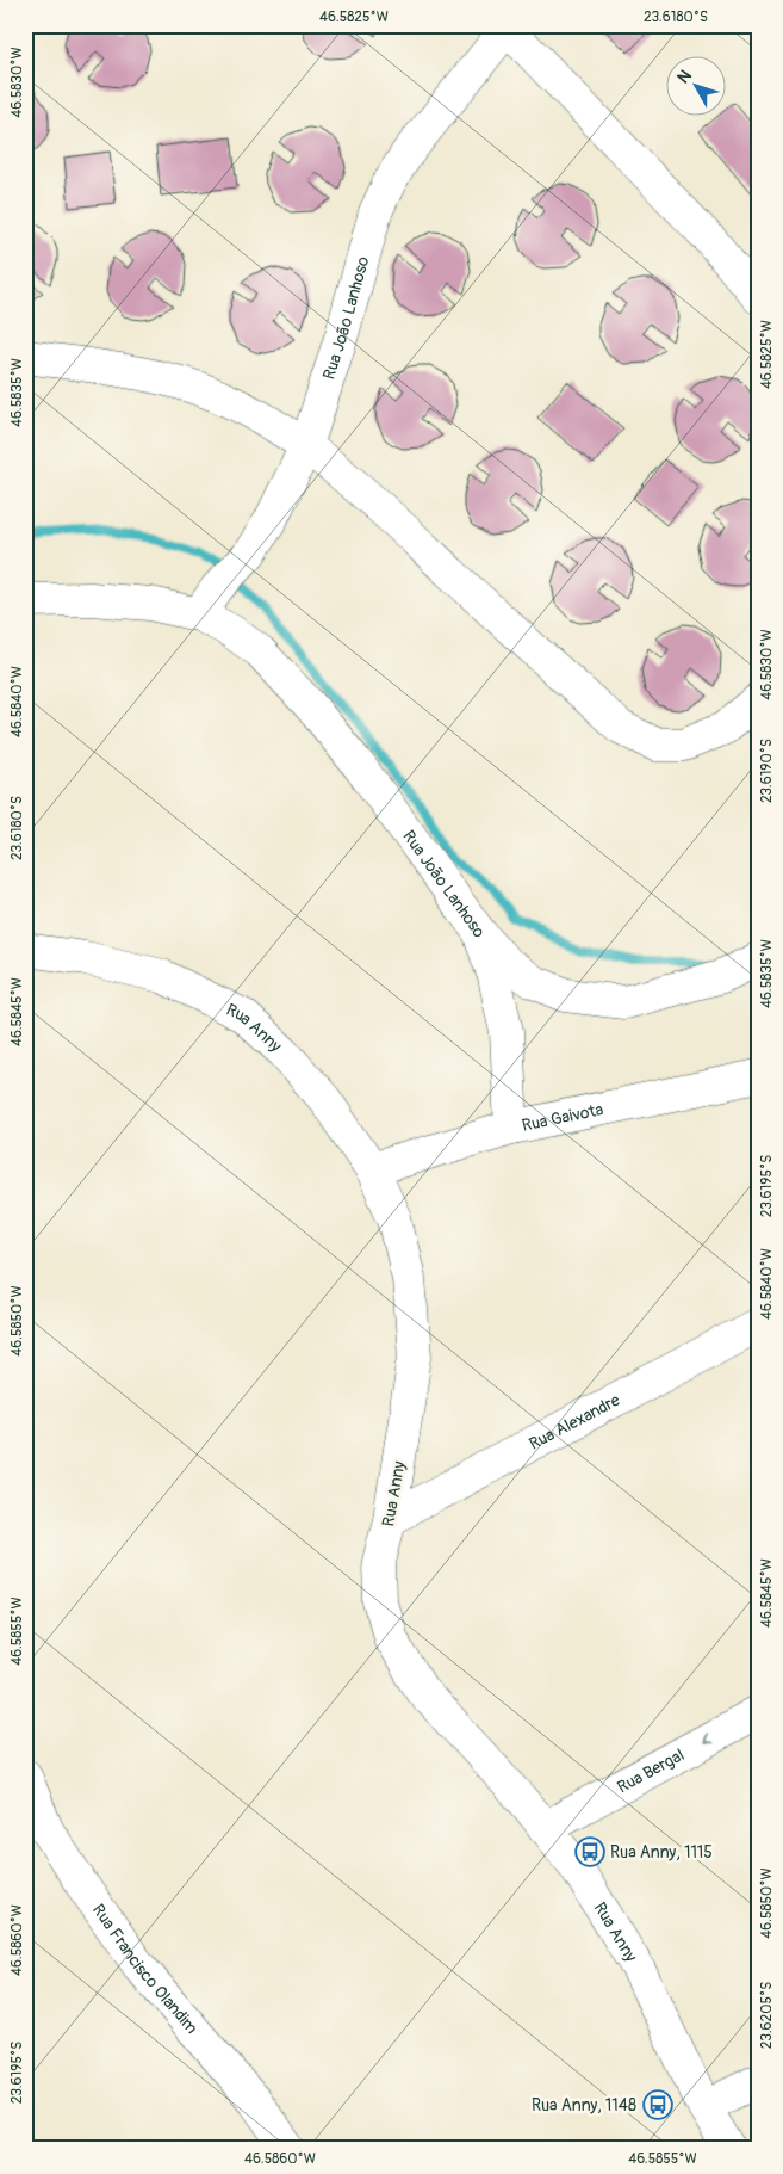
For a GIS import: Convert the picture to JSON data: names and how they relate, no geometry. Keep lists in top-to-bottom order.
{
  "streets": {
    "street": [
      "Rua João Lanhoso",
      "Rua Anny",
      "Rua Gaivota",
      "Rua Alexandre",
      "Rua Bergal",
      "Rua Francisco Olandim"
    ]
  },
  "crossings": [
    ["Rua Anny", "Rua Gaivota"],
    ["Rua Anny", "Rua Alexandre"],
    ["Rua Anny", "Rua Bergal"]
  ],
  "one_way": ["Rua Bergal"],
  "places": {
    "bus stop": ["Rua Anny, 1115", "Rua Anny, 1148"]
  },
  "north": "top left",
  "coordinates": [
    "46.5825°W",
    "23.6180°S",
    "46.5830°W",
    "46.5835°W",
    "46.5840°W",
    "23.6190°S",
    "46.5845°W",
    "23.6195°S",
    "46.5850°W",
    "46.5855°W",
    "46.5860°W",
    "23.6205°S"
  ]
}
